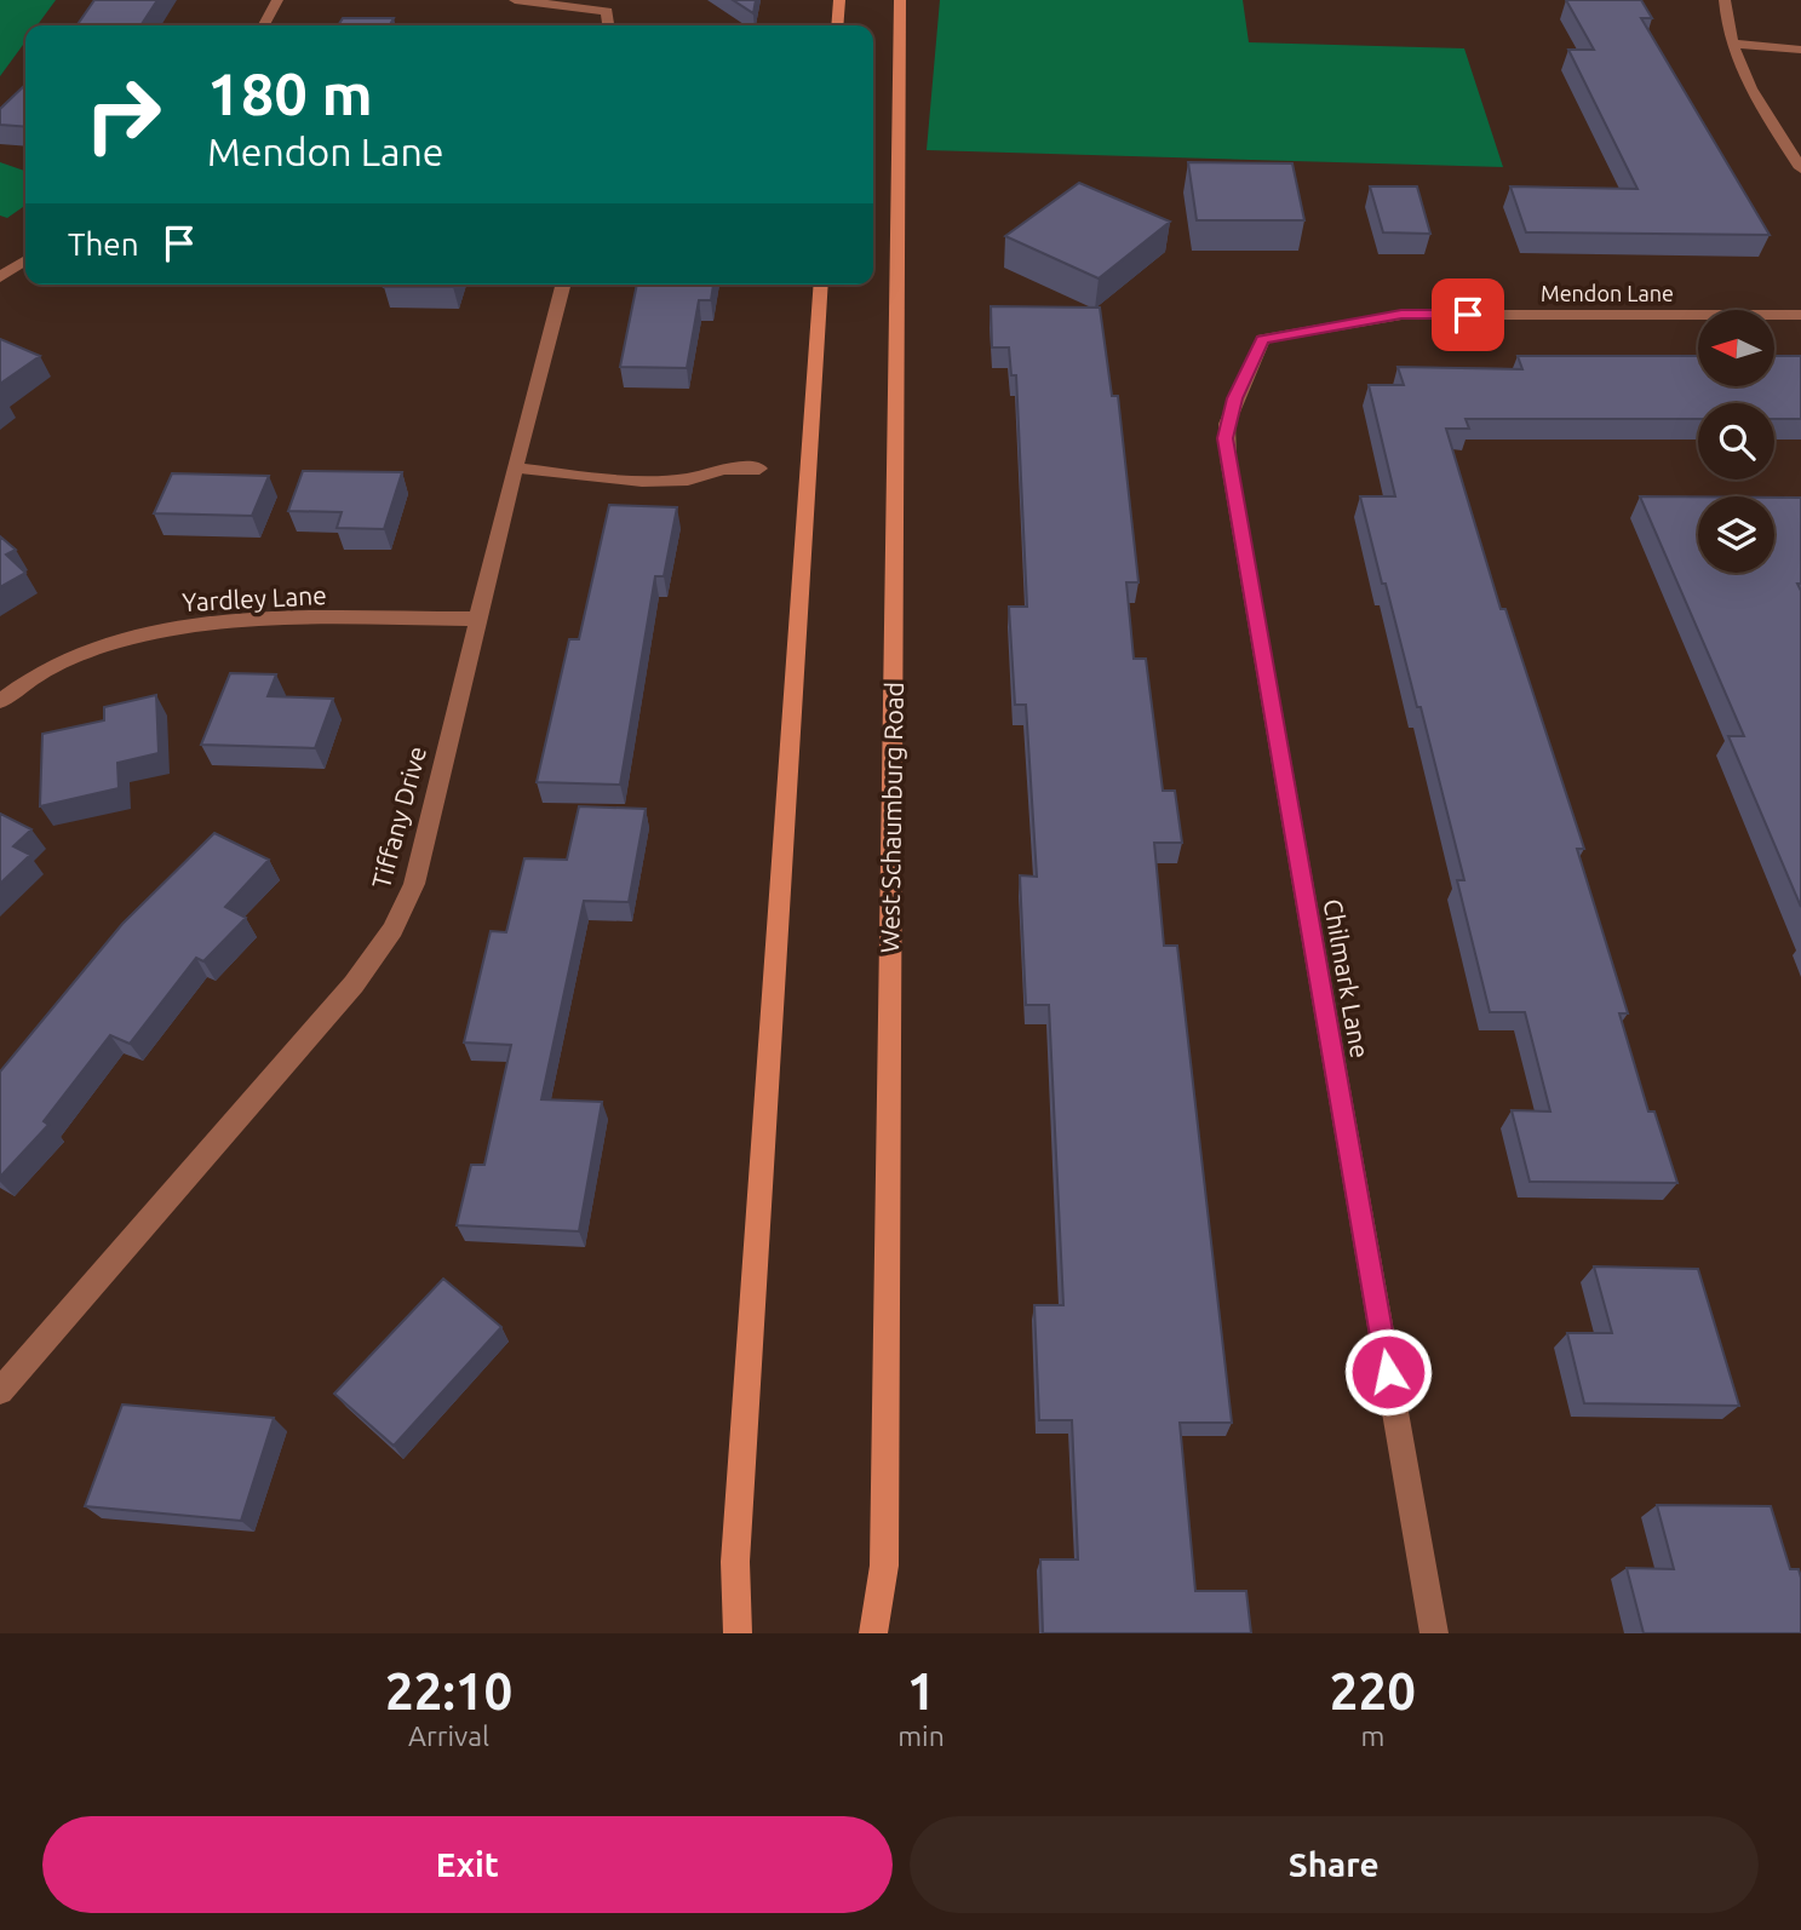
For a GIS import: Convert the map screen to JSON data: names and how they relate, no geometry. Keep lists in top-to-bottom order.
{
  "streets": {
    "main road": ["West Schaumburg Road"],
    "street": [
      "Mendon Lane",
      "Yardley Lane",
      "Tiffany Drive",
      "Chilmark Lane"
    ]
  },
  "crossings": [
    ["Mendon Lane", "Chilmark Lane"],
    ["Yardley Lane", "Tiffany Drive"]
  ],
  "north": "left",
  "page": {
    "turn": ["180 m", "Mendon Lane"],
    "then": "Then",
    "eta": [
      "22:10",
      "Arrival",
      "1",
      "min",
      "220",
      "m"
    ],
    "buttons": ["Exit", "Share"]
  }
}
